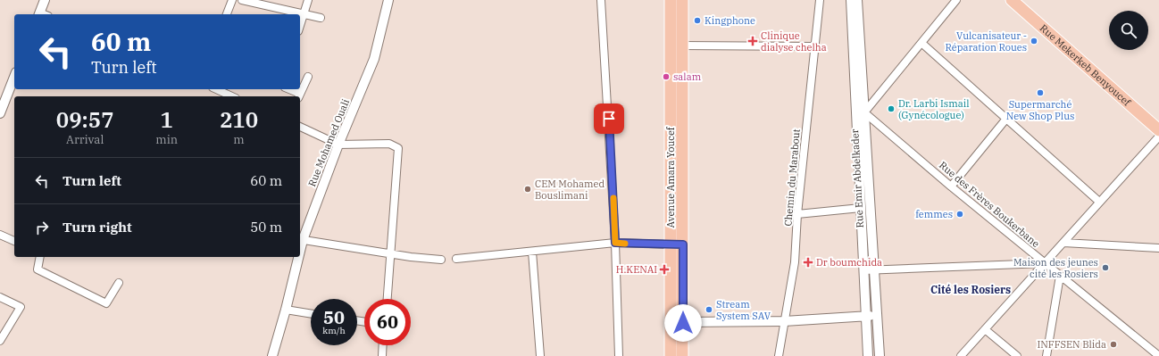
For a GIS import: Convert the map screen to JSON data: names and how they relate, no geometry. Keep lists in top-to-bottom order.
{
  "streets": {
    "main road": ["Rue Mekerkeb Benyoucef", "Avenue Amara Youcef"],
    "street": [
      "Rue Mohamed Ouali",
      "Chemin du Marabout",
      "Rue Emir Abdelkader",
      "Rue des Frères Boukerbane"
    ]
  },
  "crossings": [
    ["Rue Emir Abdelkader", "Rue des Frères Boukerbane"]
  ],
  "districts": ["Cité les Rosiers"],
  "places": {
    "other": [
      "Kingphone",
      "Vulcanisateur - Réparation Roues",
      "salam",
      "Supermarché New Shop Plus",
      "Dr. Larbi Ismail (Gynécologue)",
      "CEM Mohamed Bouslimani",
      "femmes",
      "Maison des jeunes cité les Rosiers",
      "Stream System SAV",
      "INFFSEN Blida"
    ],
    "health": ["Clinique dialyse chelha", "Dr boumchida", "H.KENAI"]
  },
  "page": {
    "turn": ["60 m", "Turn left"],
    "eta": [
      "09:57",
      "Arrival",
      "1",
      "min",
      "210",
      "m"
    ],
    "list": [
      {
        "name": "Turn left",
        "value": "60 m"
      },
      {
        "name": "Turn right",
        "value": "50 m"
      }
    ],
    "speed": "50 km/h",
    "limit": "60"
  }
}
